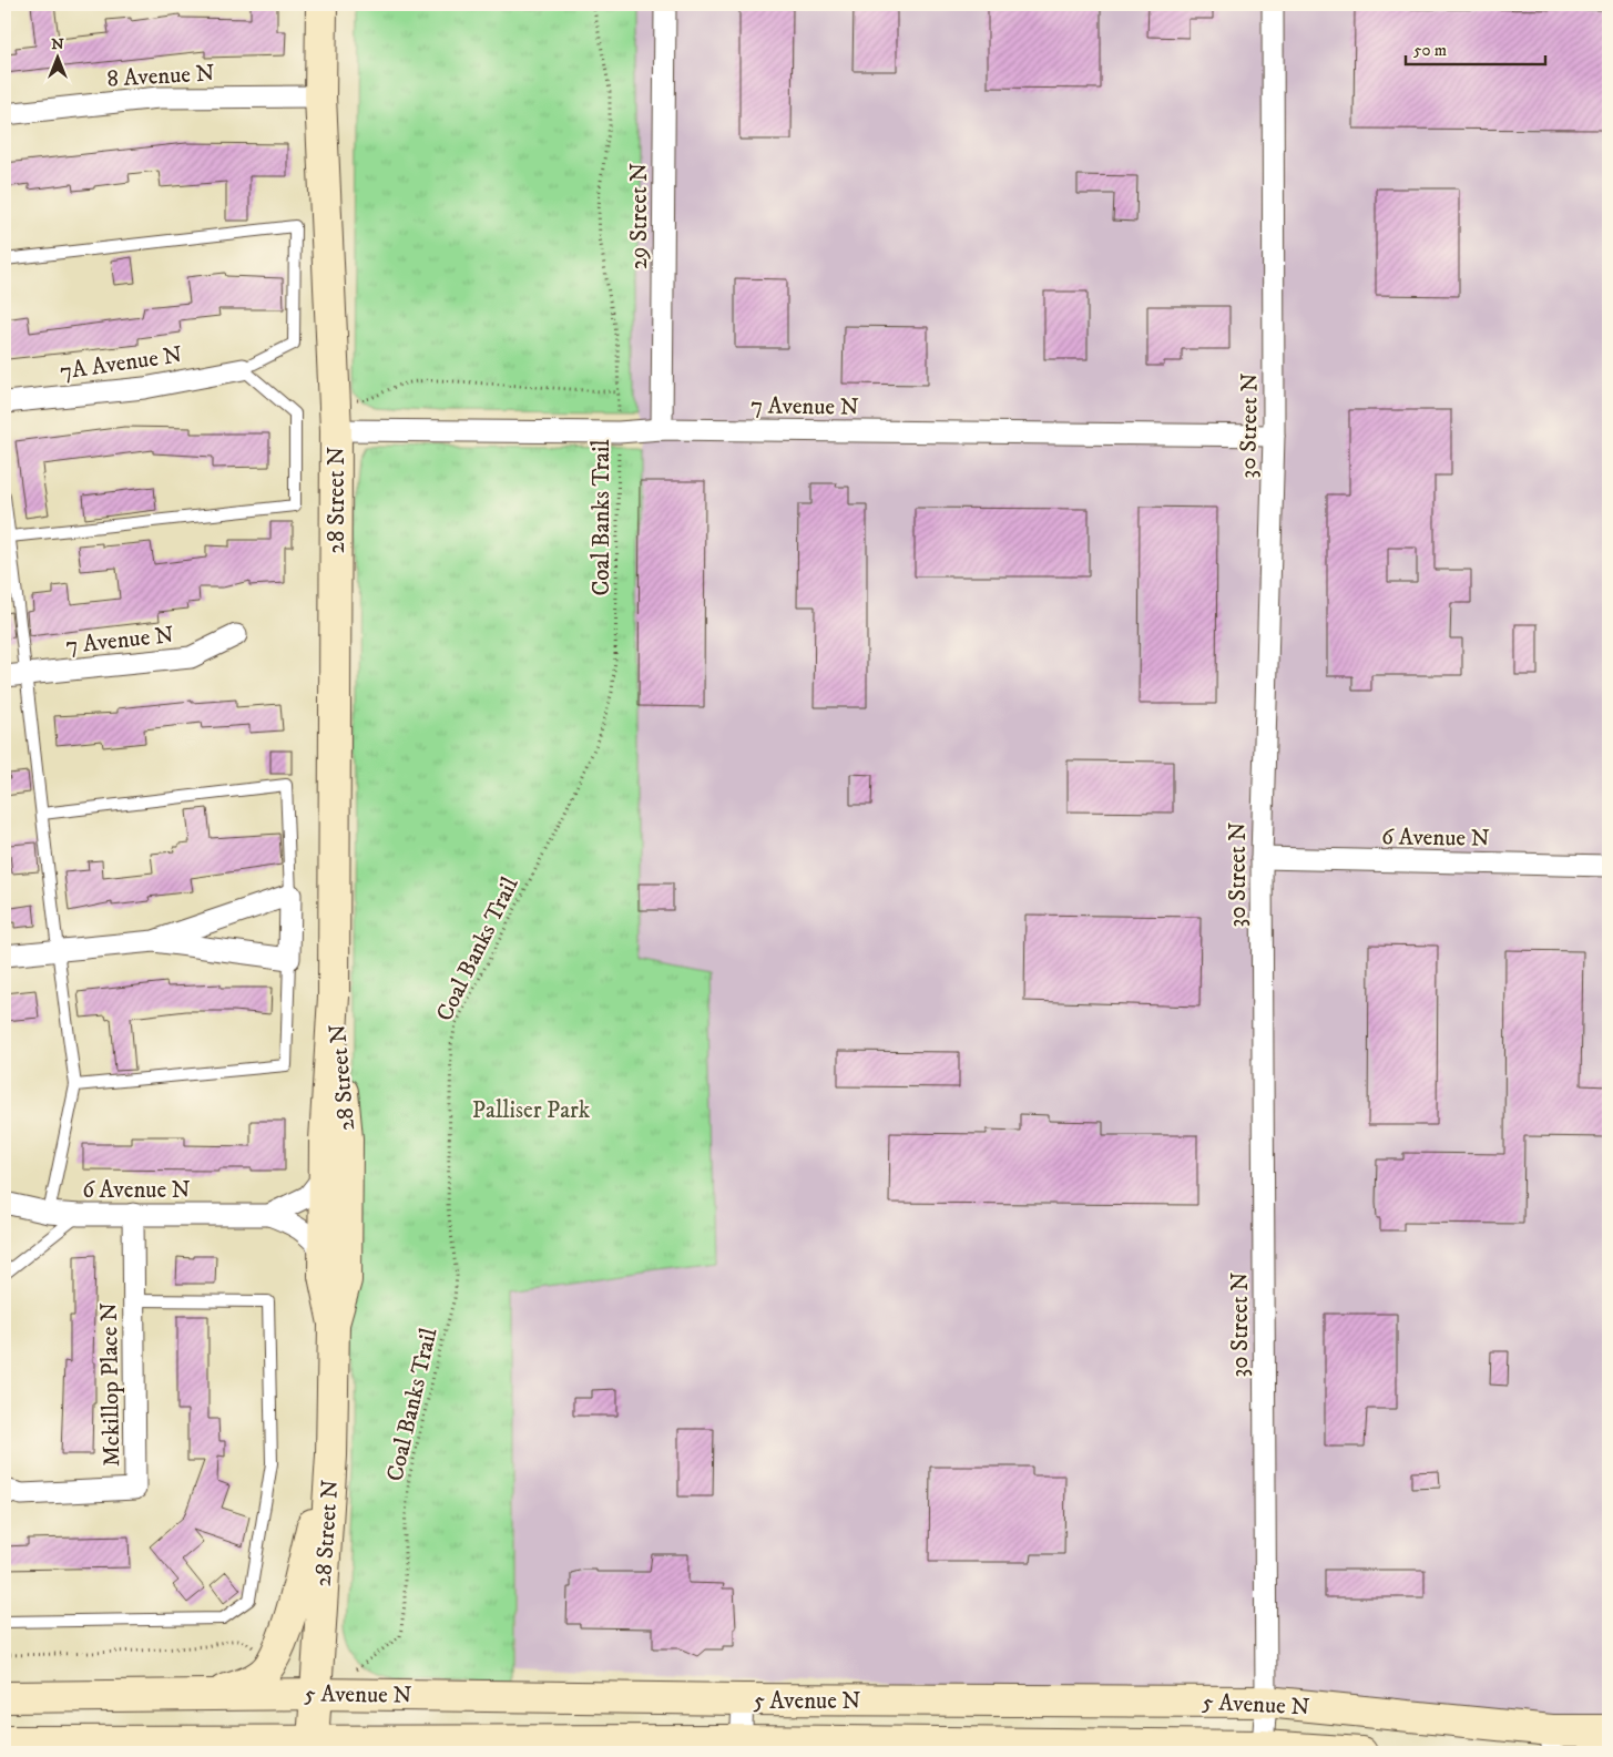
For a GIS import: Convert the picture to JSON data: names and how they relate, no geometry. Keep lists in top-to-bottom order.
{
  "streets": {
    "main road": ["28 Street N", "5 Avenue N"],
    "street": [
      "8 Avenue N",
      "29 Street N",
      "7A Avenue N",
      "7 Avenue N",
      "30 Street N",
      "6 Avenue N",
      "Mckillop Place N"
    ],
    "path": ["Coal Banks Trail"]
  },
  "crossings": [
    ["8 Avenue N", "28 Street N"],
    ["29 Street N", "7 Avenue N"],
    ["7 Avenue N", "30 Street N"],
    ["7 Avenue N", "28 Street N"],
    ["7 Avenue N", "Coal Banks Trail"],
    ["30 Street N", "6 Avenue N"],
    ["30 Street N", "5 Avenue N"],
    ["28 Street N", "Coal Banks Trail"],
    ["28 Street N", "6 Avenue N"],
    ["28 Street N", "5 Avenue N"],
    ["Coal Banks Trail", "5 Avenue N"],
    ["6 Avenue N", "Mckillop Place N"]
  ],
  "parks": ["Palliser Park"],
  "scale_bar": "50 m",
  "north": "top"
}
